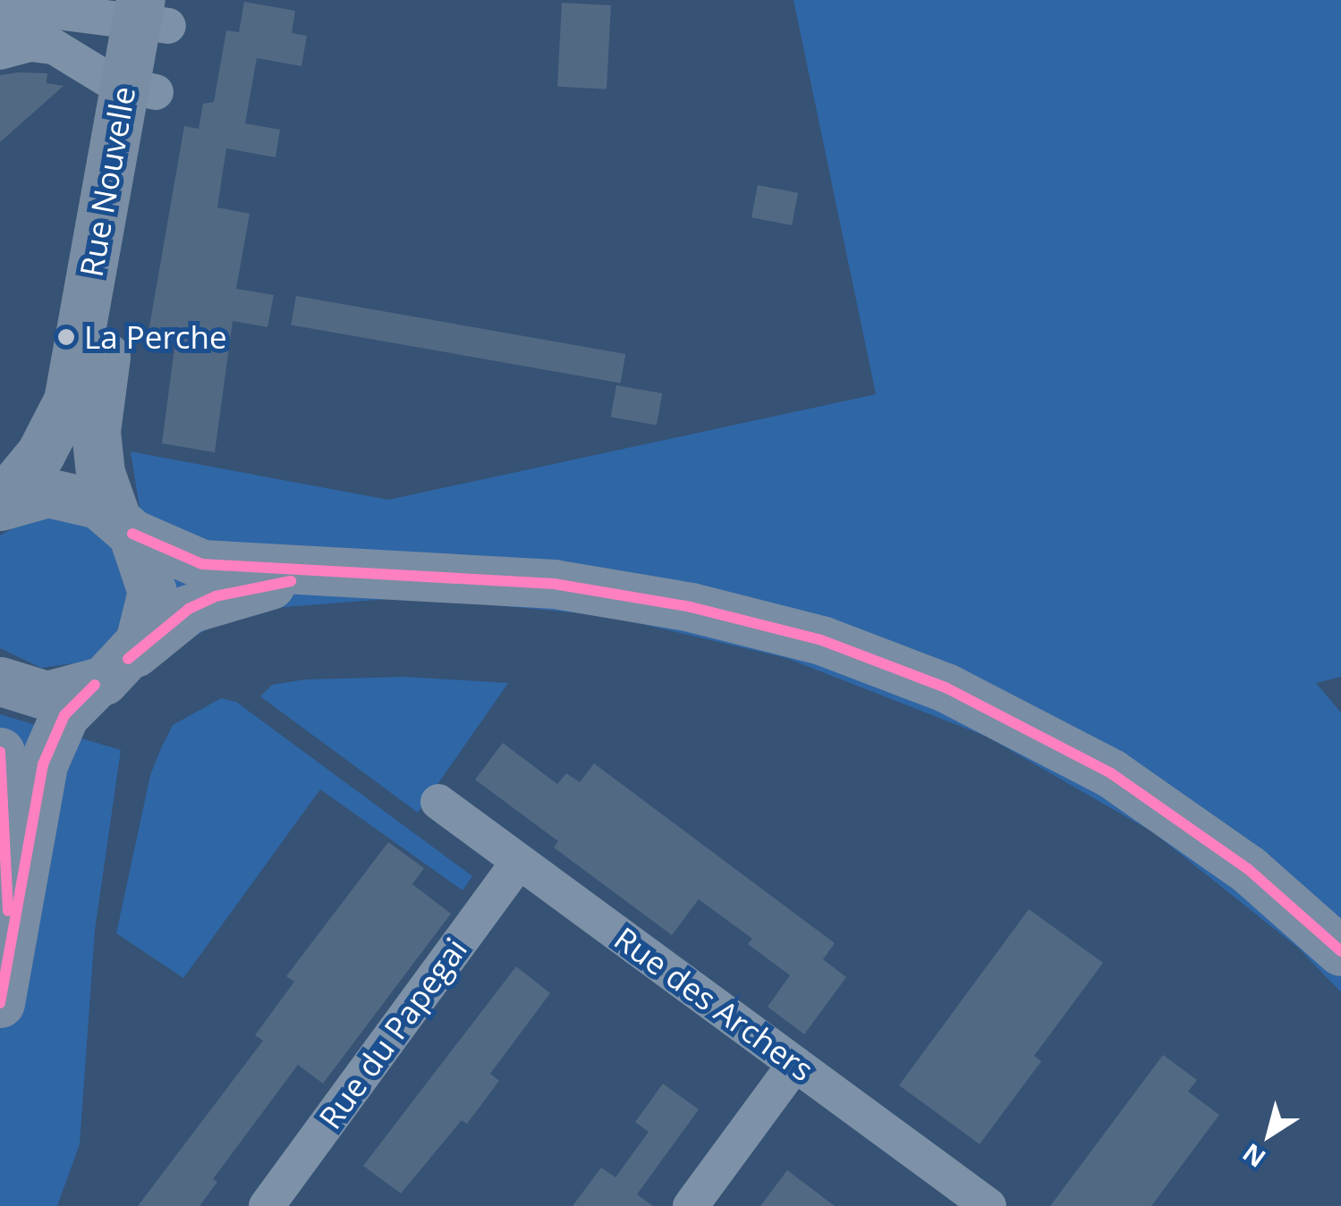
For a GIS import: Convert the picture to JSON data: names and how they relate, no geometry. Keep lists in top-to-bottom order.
{
  "streets": {
    "main road": ["Rue Nouvelle"],
    "street": ["Rue des Archers", "Rue du Papegai"]
  },
  "crossings": [
    ["Rue des Archers", "Rue du Papegai"]
  ],
  "places": ["La Perche"],
  "north": "bottom left"
}
